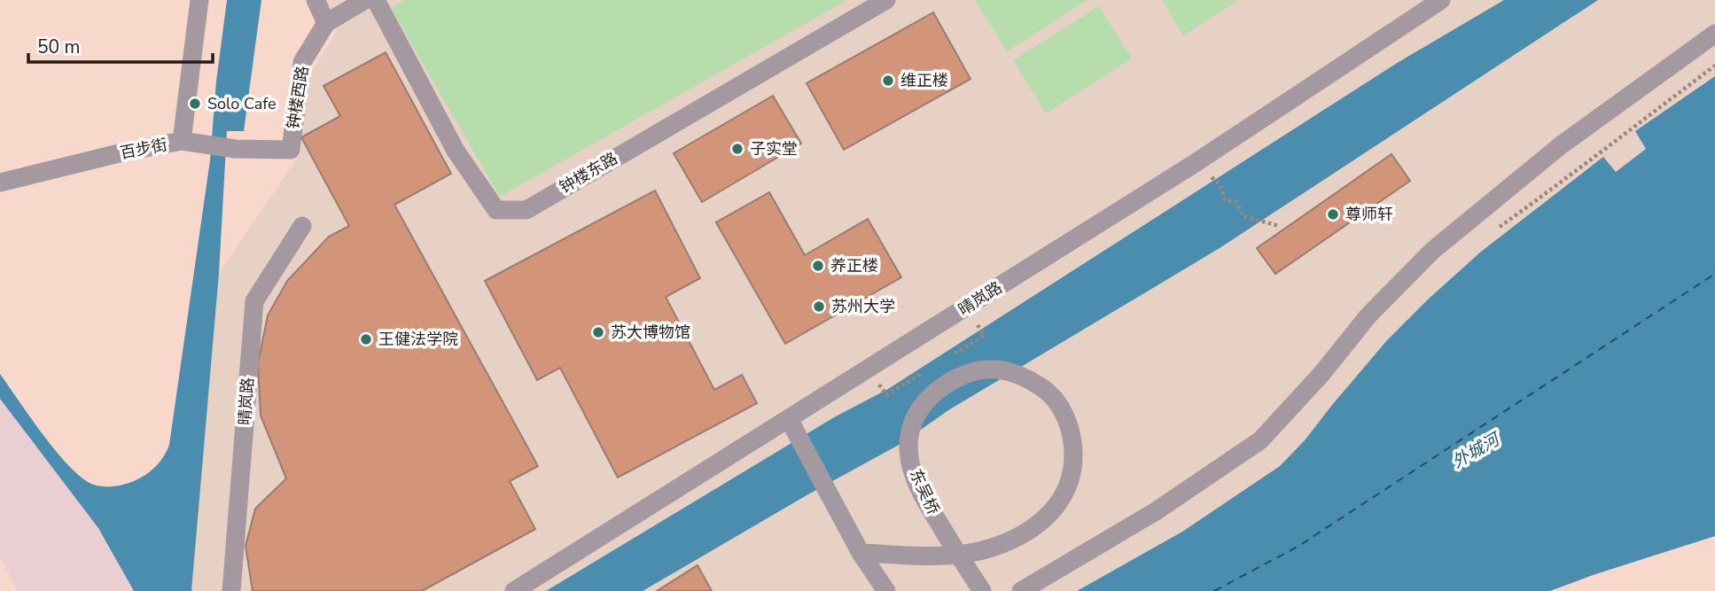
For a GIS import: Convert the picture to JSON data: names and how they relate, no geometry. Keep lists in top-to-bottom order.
{
  "streets": {
    "street": [
      "钟楼西路",
      "百步街",
      "钟楼东路",
      "晴岚路",
      "东吴桥"
    ]
  },
  "crossings": [
    ["钟楼西路", "百步街"]
  ],
  "water": ["外城河"],
  "places": [
    "维正楼",
    "Solo Cafe",
    "子实堂",
    "尊师轩",
    "养正楼",
    "苏州大学",
    "苏大博物馆",
    "王健法学院"
  ],
  "scale_bar": "50 m"
}
